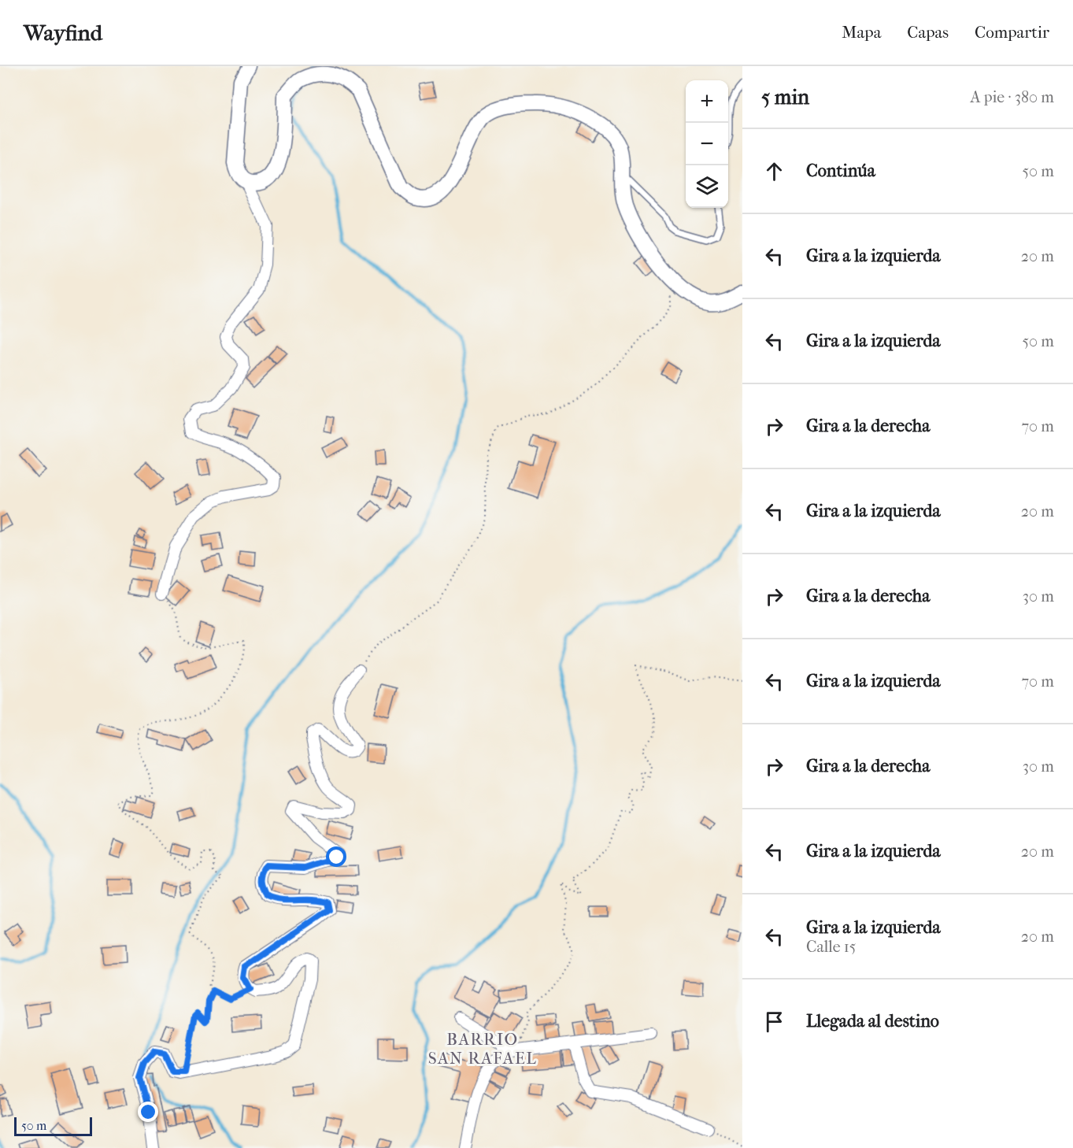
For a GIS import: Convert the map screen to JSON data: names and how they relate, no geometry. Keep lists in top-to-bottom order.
{
  "districts": ["BARRIO SAN RAFAEL"],
  "scale_bar": "50 m",
  "page": {
    "header": "Wayfind",
    "nav": ["Mapa", "Capas", "Compartir"],
    "heading": ["5 min", "A pie · 380 m"],
    "map_buttons": ["+", "−"],
    "list": [
      ["Continúa", "50 m"],
      ["Gira a la izquierda", "20 m"],
      ["Gira a la izquierda", "50 m"],
      ["Gira a la derecha", "70 m"],
      ["Gira a la izquierda", "20 m"],
      ["Gira a la derecha", "30 m"],
      ["Gira a la izquierda", "70 m"],
      ["Gira a la derecha", "30 m"],
      ["Gira a la izquierda", "20 m"],
      ["Gira a la izquierda", "Calle 15", "20 m"],
      "Llegada al destino"
    ],
    "scale": "50 m"
  }
}
